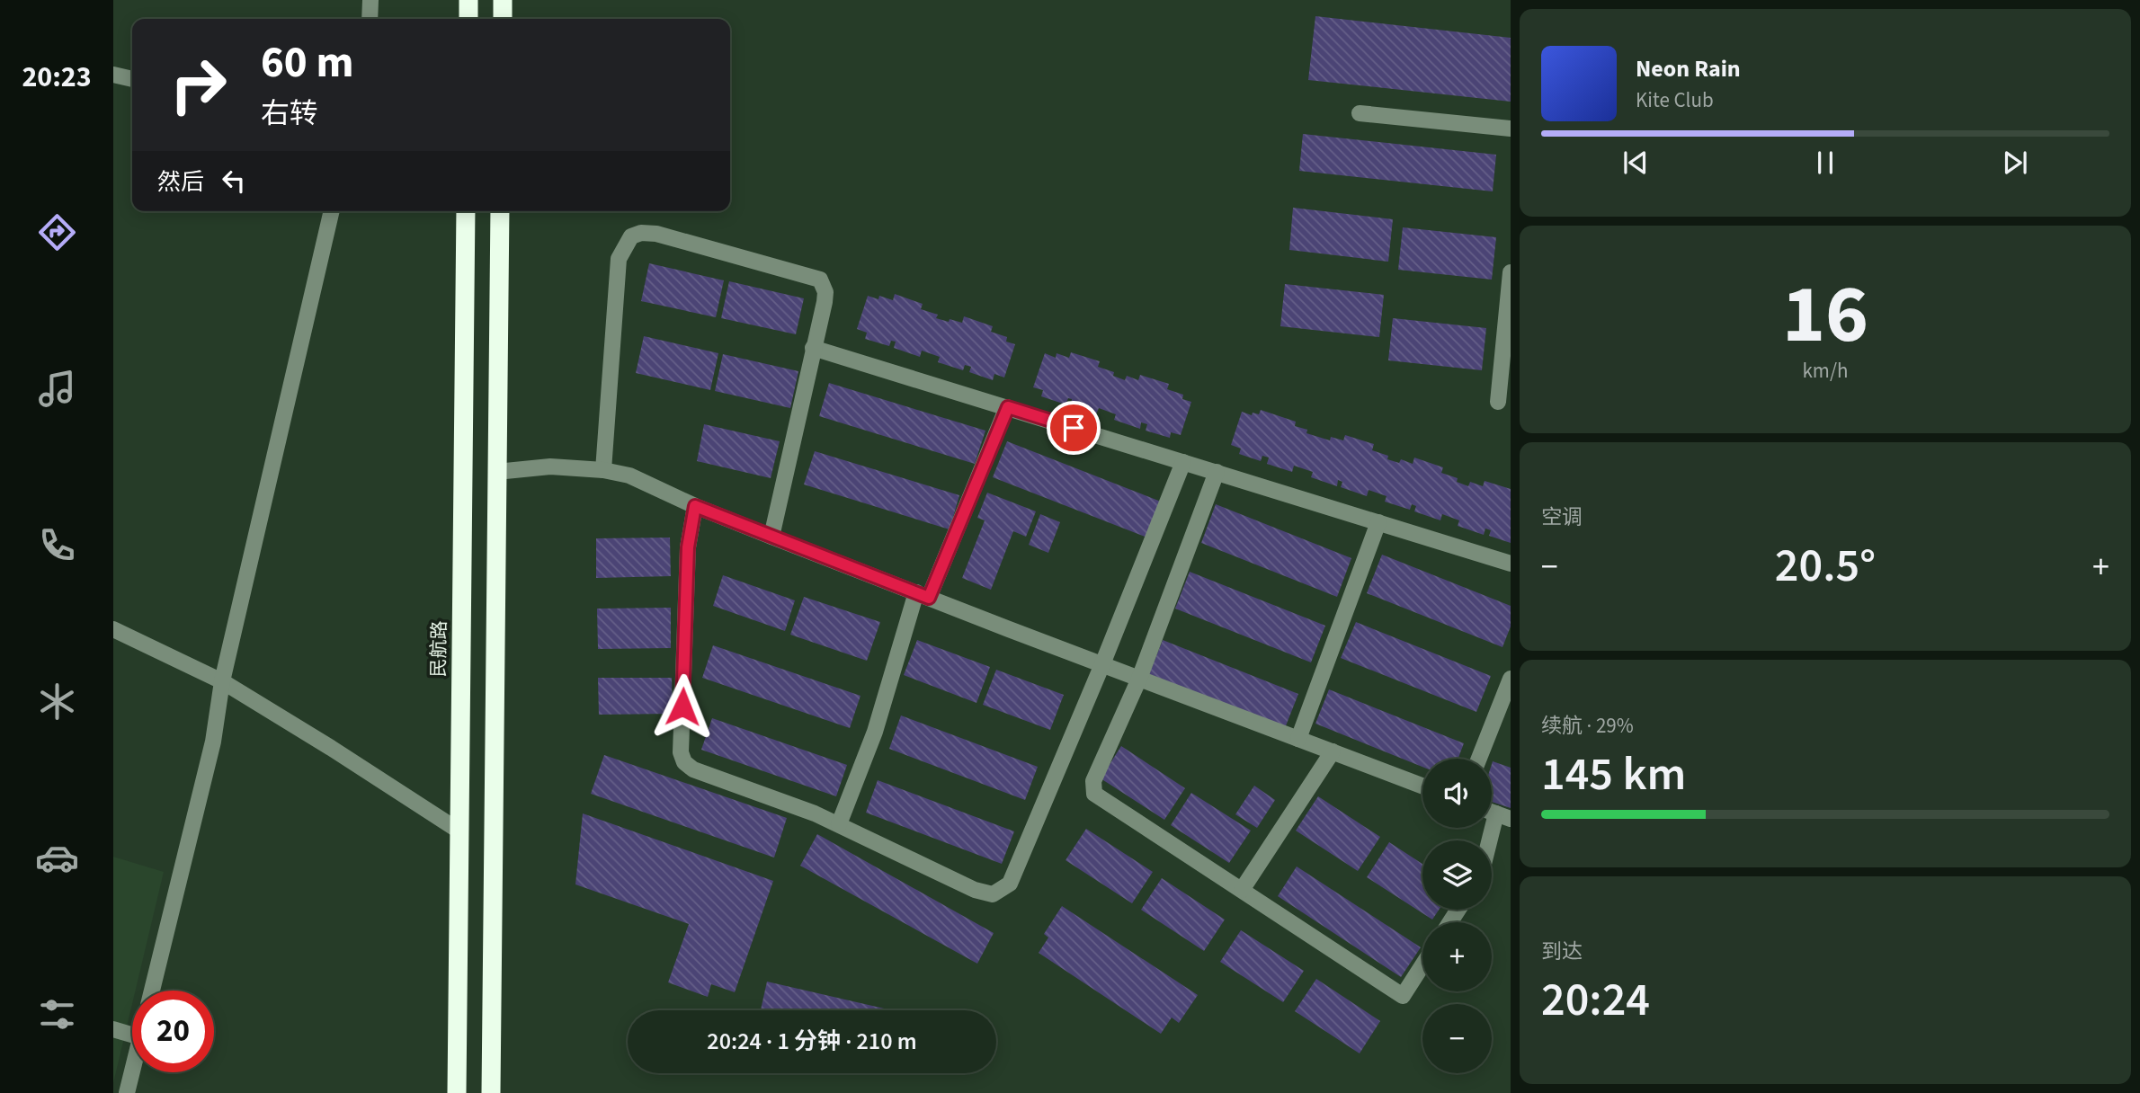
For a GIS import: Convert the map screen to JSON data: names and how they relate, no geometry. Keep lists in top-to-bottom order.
{
  "streets": {
    "highway": ["民航路"]
  },
  "page": {
    "tabs": "20:23",
    "turn": ["60 m", "右转"],
    "song": ["Neon Rain", "Kite Club"],
    "then": "然后",
    "tile": [
      ["16", "km/h"],
      "空调",
      ["续航 · 29%", "145 km"],
      ["到达", "20:24"]
    ],
    "heat": ["−", "20.5°", "+"],
    "map_buttons": ["+", "−"],
    "limit": "20",
    "trip": "20:24 · 1 分钟 · 210 m"
  }
}
